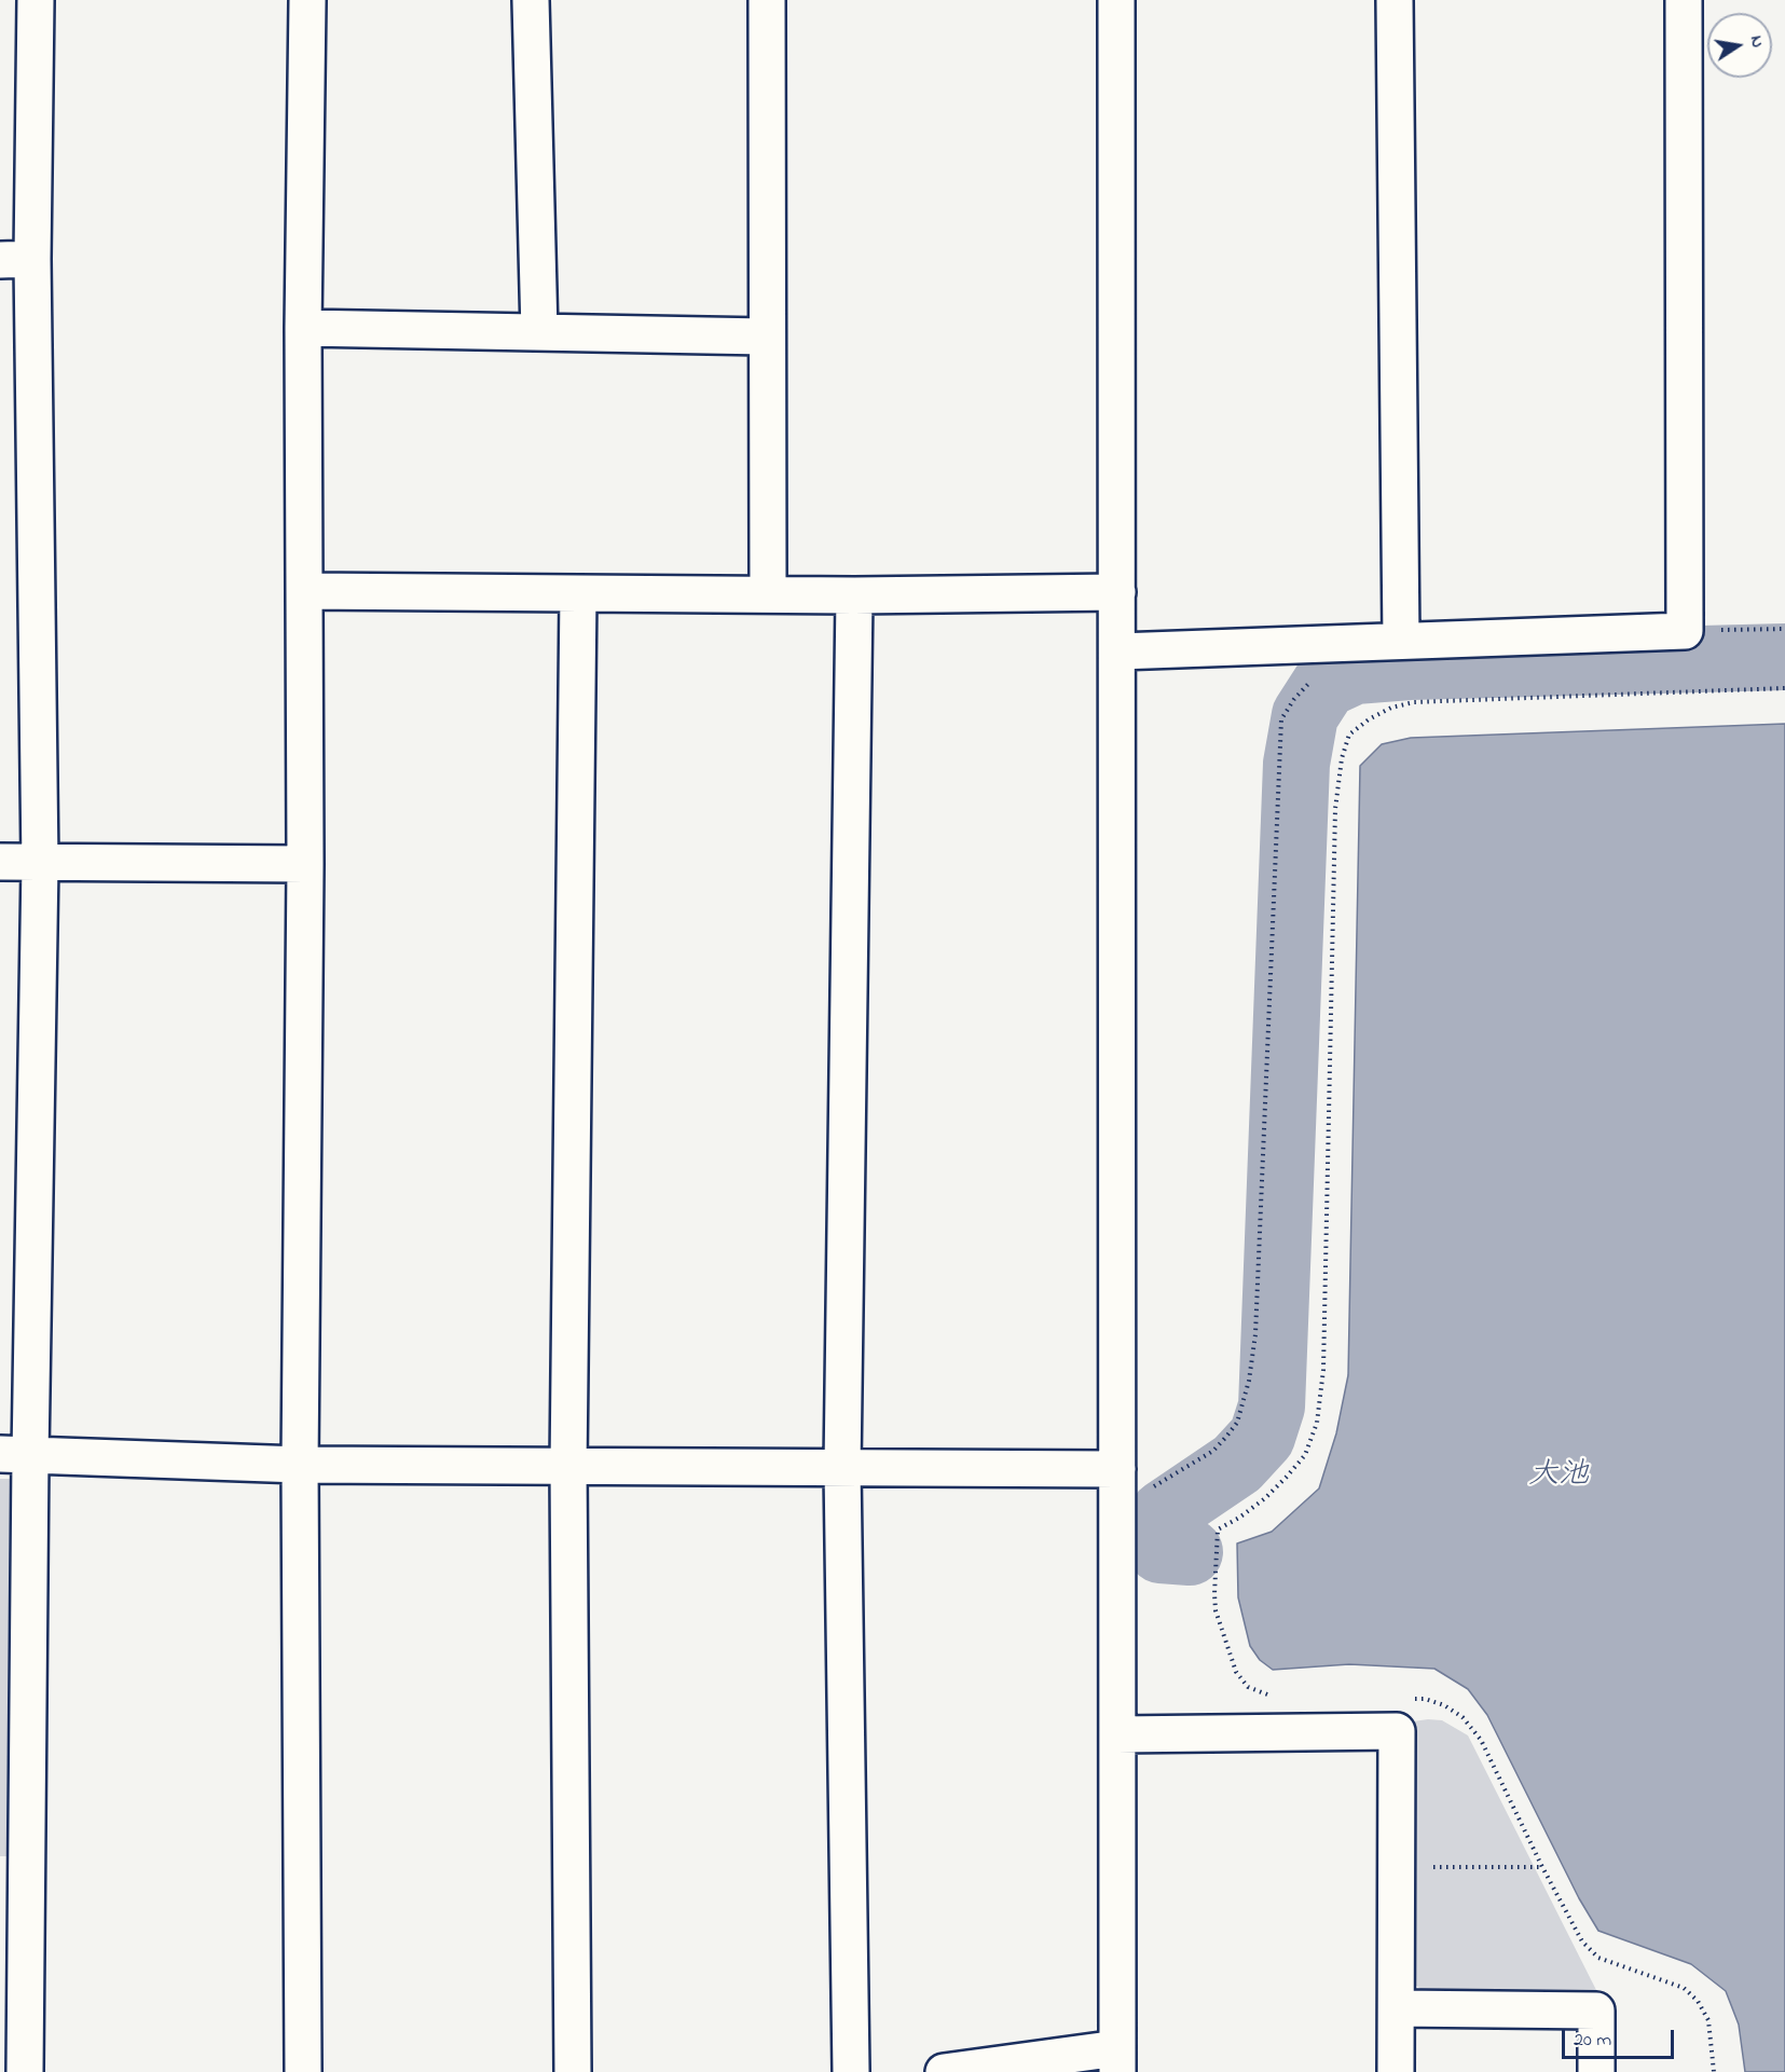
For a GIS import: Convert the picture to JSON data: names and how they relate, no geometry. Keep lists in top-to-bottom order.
{
  "water": ["大池"],
  "scale_bar": "20 m",
  "north": "right"
}
